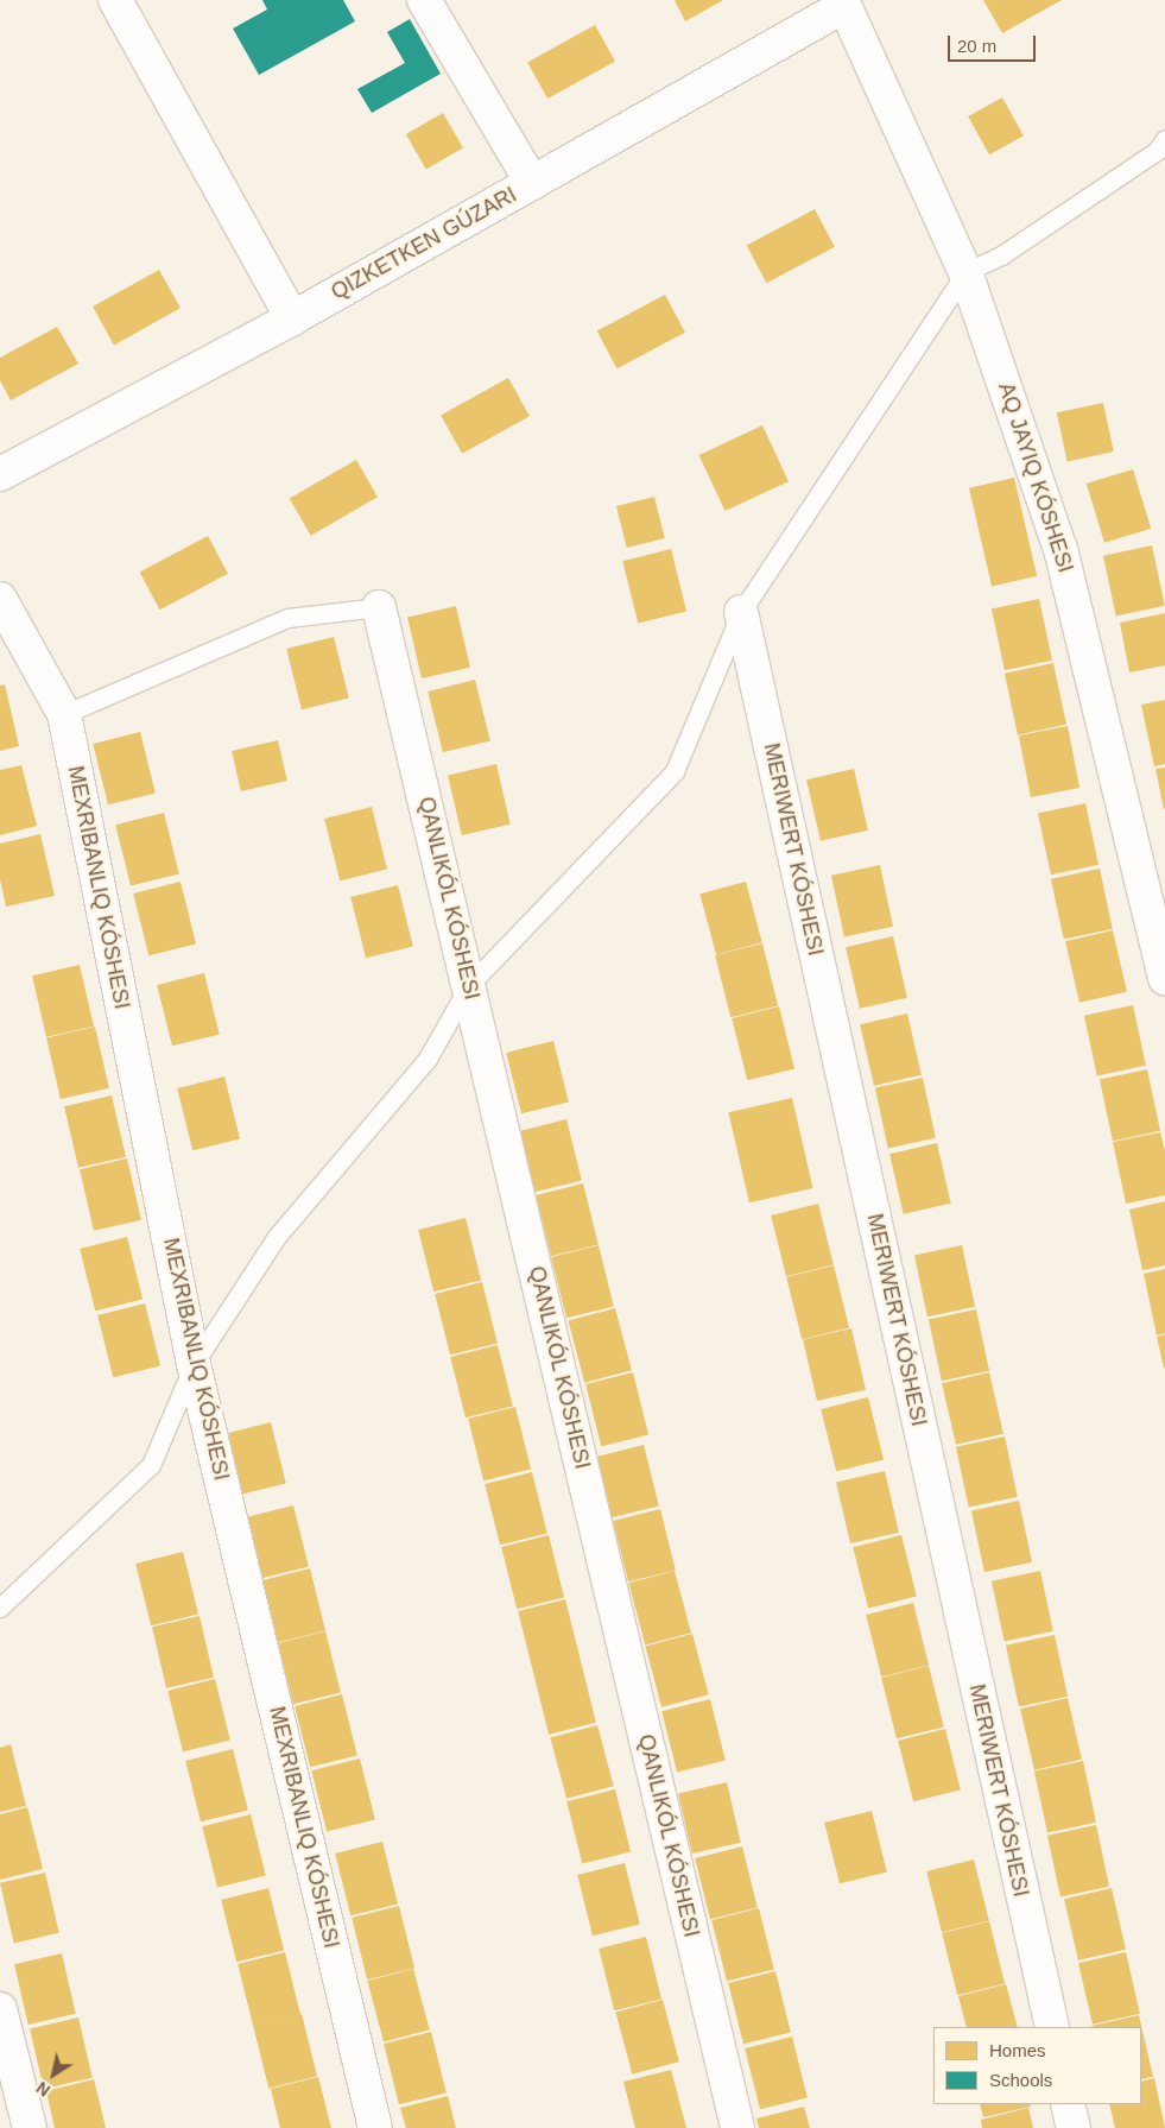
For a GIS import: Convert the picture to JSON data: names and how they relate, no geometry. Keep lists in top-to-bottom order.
{
  "streets": {
    "street": ["MERIWERT KÓSHESI"]
  },
  "legend": ["Homes", "Schools"],
  "scale_bar": "20 m",
  "north": "bottom left"
}
